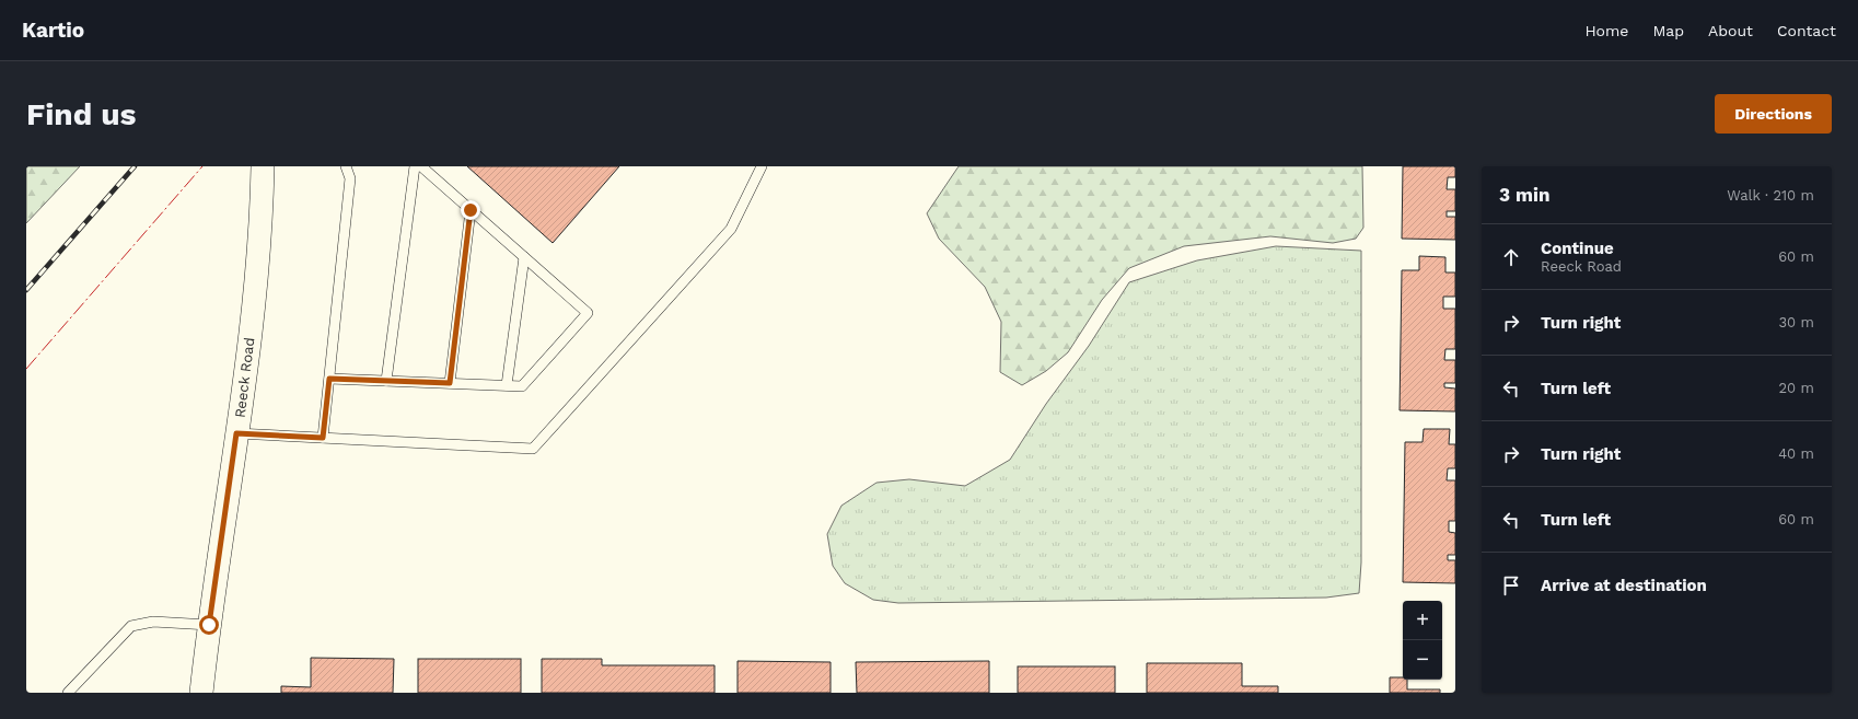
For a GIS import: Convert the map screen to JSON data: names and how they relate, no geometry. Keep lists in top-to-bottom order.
{
  "streets": {
    "street": ["Reeck Road"]
  },
  "page": {
    "header": "Kartio",
    "nav": [
      "Home",
      "Map",
      "About",
      "Contact"
    ],
    "buttons": "Directions",
    "title": "Find us",
    "heading": ["3 min", "Walk · 210 m"],
    "list": [
      ["Continue", "Reeck Road", "60 m"],
      ["Turn right", "30 m"],
      ["Turn left", "20 m"],
      ["Turn right", "40 m"],
      ["Turn left", "60 m"],
      "Arrive at destination"
    ],
    "map_buttons": ["+", "−"]
  }
}
